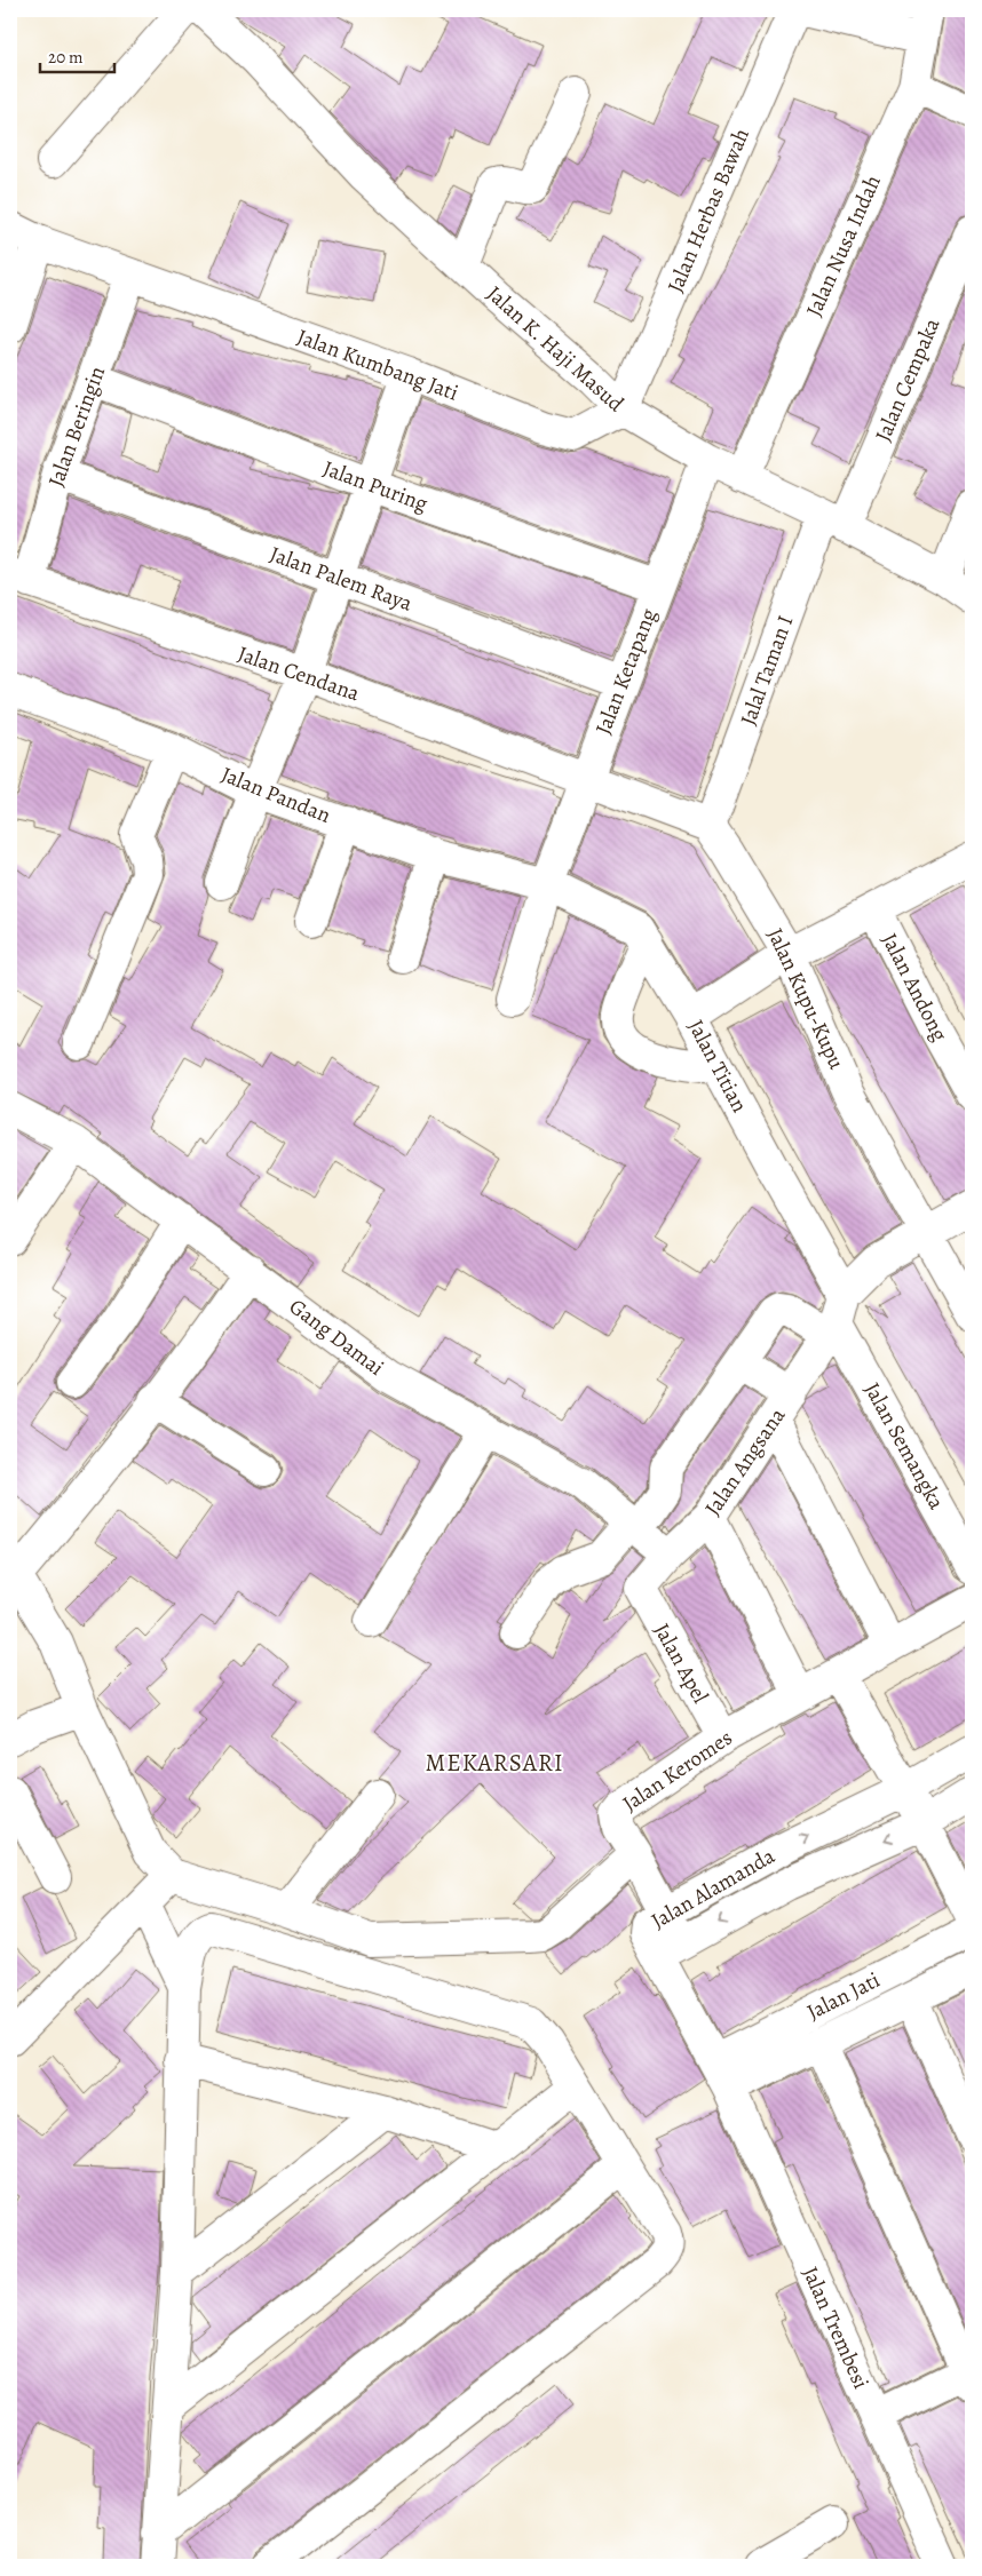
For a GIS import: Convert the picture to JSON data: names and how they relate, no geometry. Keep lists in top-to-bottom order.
{
  "streets": {
    "street": [
      "Jalan Herbas Bawah",
      "Jalan Nusa Indah",
      "Jalan K. Haji Masud",
      "Jalan Kumbang Jati",
      "Jalan Cempaka",
      "Jalan Beringin",
      "Jalan Puring",
      "Jalan Palem Raya",
      "Jalal Taman I",
      "Jalan Ketapang",
      "Jalan Cendana",
      "Jalan Pandan",
      "Jalan Andong",
      "Jalan Kupu-Kupu",
      "Jalan Titian",
      "Gang Damai",
      "Jalan Semangka",
      "Jalan Angsana",
      "Jalan Apel",
      "Jalan Keromes",
      "Jalan Alamanda",
      "Jalan Jati",
      "Jalan Trembesi"
    ]
  },
  "crossings": [
    ["Jalan Herbas Bawah", "Jalan K. Haji Masud"],
    ["Jalan Herbas Bawah", "Jalan Kumbang Jati"],
    ["Jalan Nusa Indah", "Jalan K. Haji Masud"],
    ["Jalan K. Haji Masud", "Jalan Kumbang Jati"],
    ["Jalan K. Haji Masud", "Jalan Cempaka"],
    ["Jalan K. Haji Masud", "Jalal Taman I"],
    ["Jalan K. Haji Masud", "Jalan Ketapang"],
    ["Jalan Kumbang Jati", "Jalan Beringin"],
    ["Jalan Cempaka", "Jalal Taman I"],
    ["Jalan Beringin", "Jalan Puring"],
    ["Jalan Beringin", "Jalan Palem Raya"],
    ["Jalan Beringin", "Jalan Cendana"],
    ["Jalan Puring", "Jalan Ketapang"],
    ["Jalan Palem Raya", "Jalan Ketapang"],
    ["Jalal Taman I", "Jalan Kupu-Kupu"],
    ["Jalan Ketapang", "Jalan Cendana"],
    ["Jalan Ketapang", "Jalan Pandan"],
    ["Jalan Ketapang", "Jalan Titian"],
    ["Jalan Pandan", "Jalan Titian"],
    ["Jalan Titian", "Jalan Angsana"],
    ["Gang Damai", "Jalan Angsana"],
    ["Jalan Semangka", "Jalan Angsana"],
    ["Jalan Angsana", "Jalan Apel"],
    ["Jalan Apel", "Jalan Keromes"],
    ["Jalan Keromes", "Jalan Trembesi"],
    ["Jalan Alamanda", "Jalan Trembesi"],
    ["Jalan Jati", "Jalan Trembesi"]
  ],
  "districts": ["MEKARSARI"],
  "scale_bar": "20 m"
}
